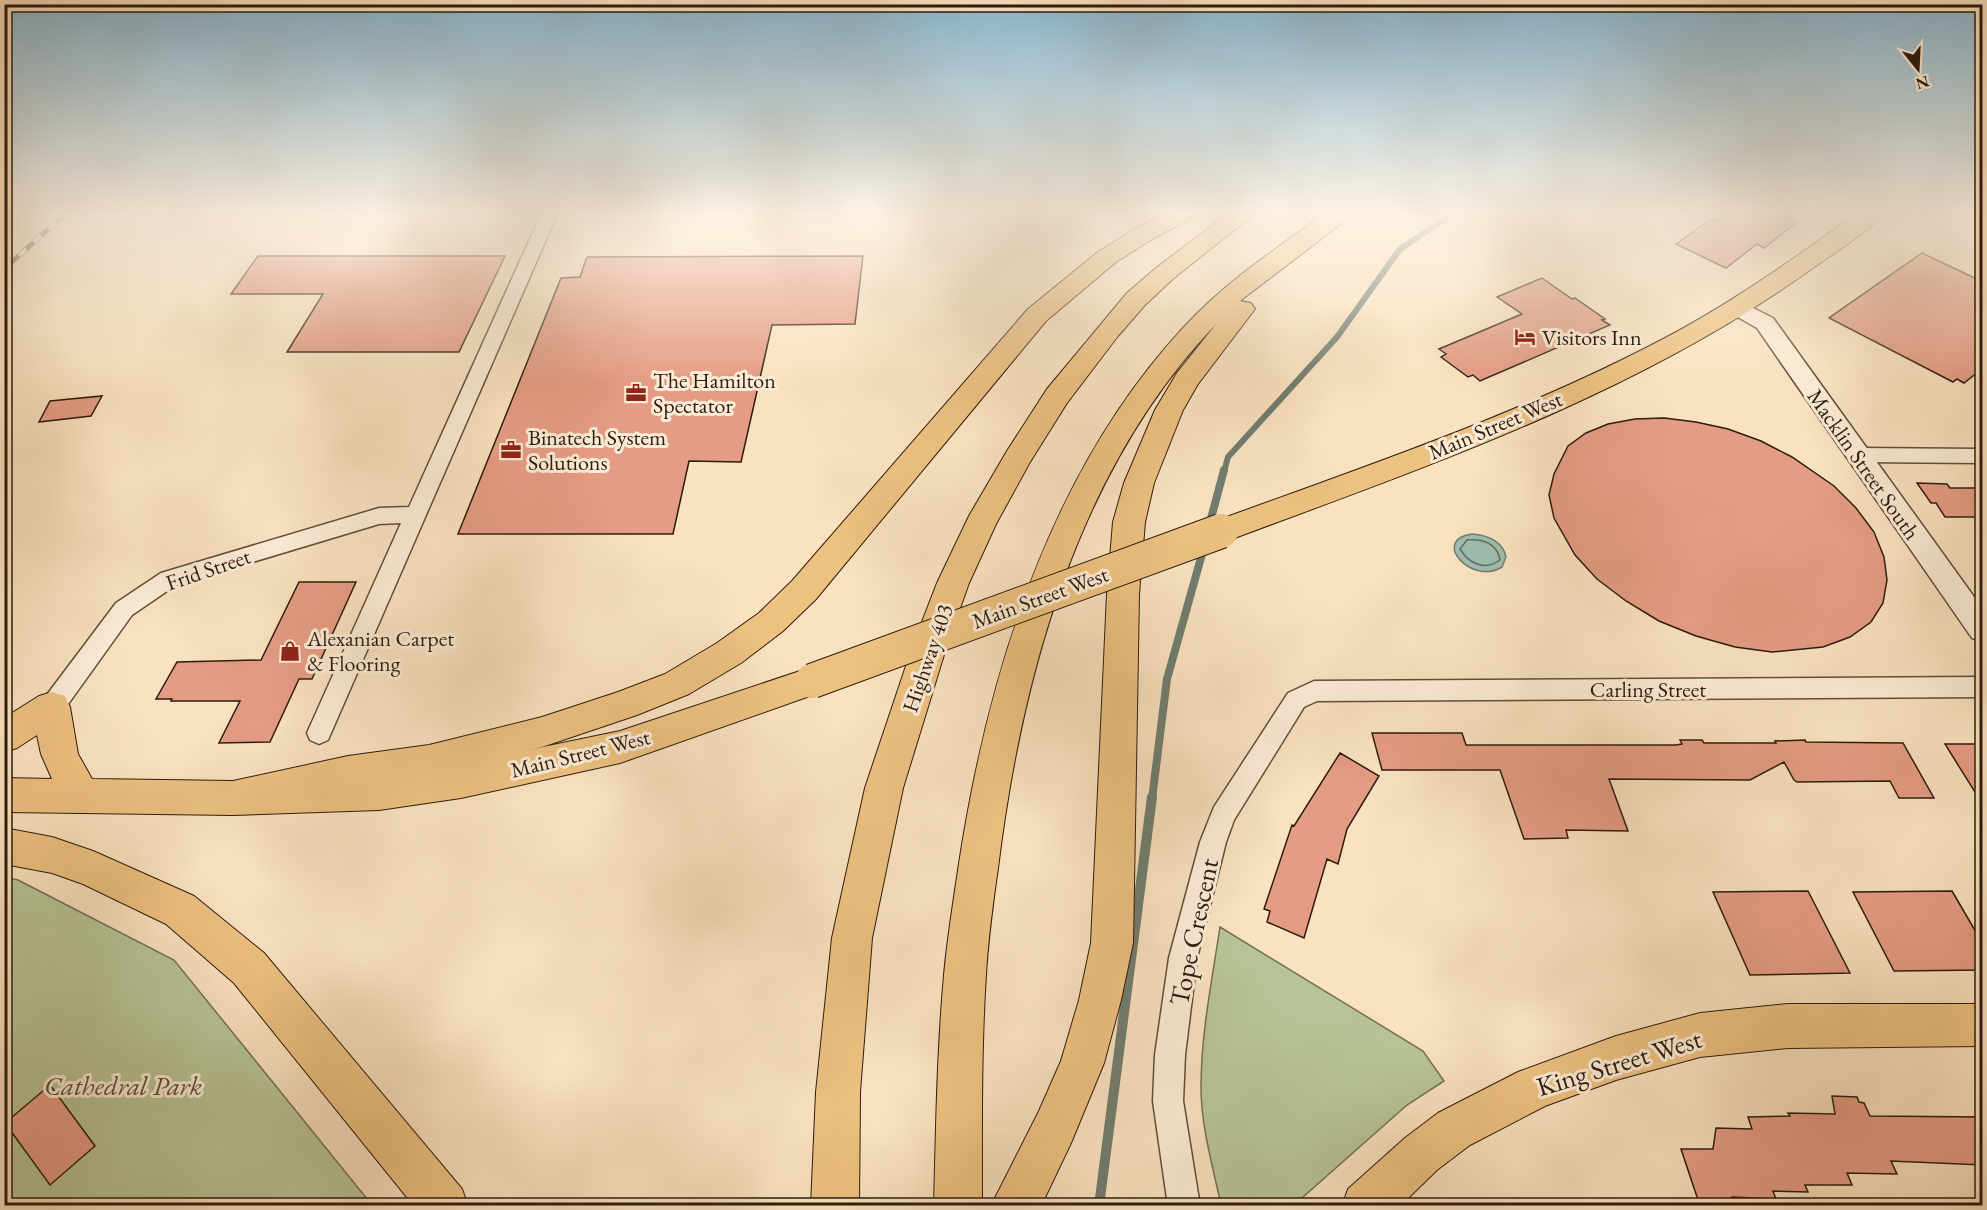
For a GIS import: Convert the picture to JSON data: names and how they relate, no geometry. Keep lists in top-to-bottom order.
{
  "streets": {
    "main road": ["Main Street West", "Highway 403", "King Street West"],
    "street": [
      "Macklin Street South",
      "Frid Street",
      "Carling Street",
      "Tope Crescent"
    ]
  },
  "crossings": [
    ["Main Street West", "Macklin Street South"],
    ["Carling Street", "Tope Crescent"]
  ],
  "parks": ["Cathedral Park"],
  "places": {
    "hotel": ["Visitors Inn"],
    "office": ["The Hamilton Spectator", "Binatech System Solutions"],
    "shop": ["Alexanian Carpet & Flooring"]
  },
  "north": "bottom"
}
